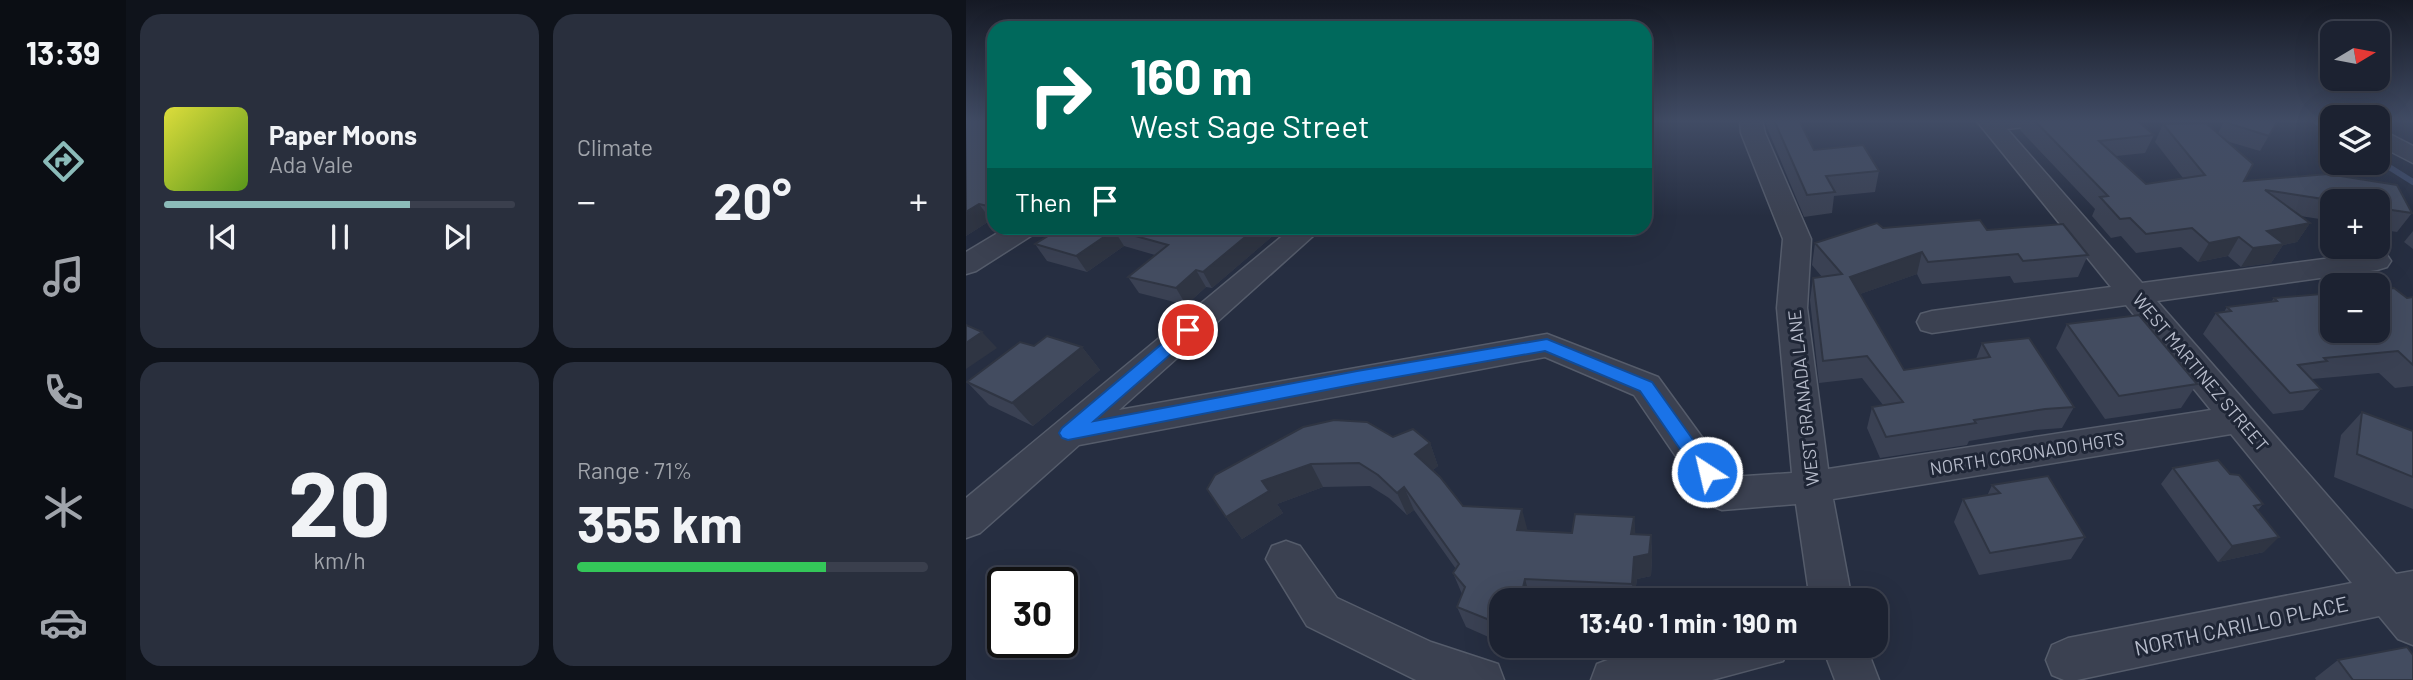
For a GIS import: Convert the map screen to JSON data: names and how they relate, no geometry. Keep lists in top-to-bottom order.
{
  "streets": {
    "street": [
      "WEST MARTINEZ STREET",
      "WEST GRANADA LANE",
      "NORTH CORONADO HGTS",
      "NORTH CARILLO PLACE"
    ]
  },
  "crossings": [
    ["WEST MARTINEZ STREET", "NORTH CORONADO HGTS"],
    ["WEST MARTINEZ STREET", "NORTH CARILLO PLACE"],
    ["WEST GRANADA LANE", "NORTH CORONADO HGTS"]
  ],
  "north": "right",
  "page": {
    "tabs": "13:39",
    "tile": [
      "Climate",
      ["20", "km/h"],
      ["Range · 71%", "355 km"]
    ],
    "map_buttons": ["+", "−"],
    "turn": ["160 m", "West Sage Street"],
    "song": ["Paper Moons", "Ada Vale"],
    "then": "Then",
    "heat": ["−", "20°", "+"],
    "limit": "30",
    "trip": "13:40 · 1 min · 190 m"
  }
}
